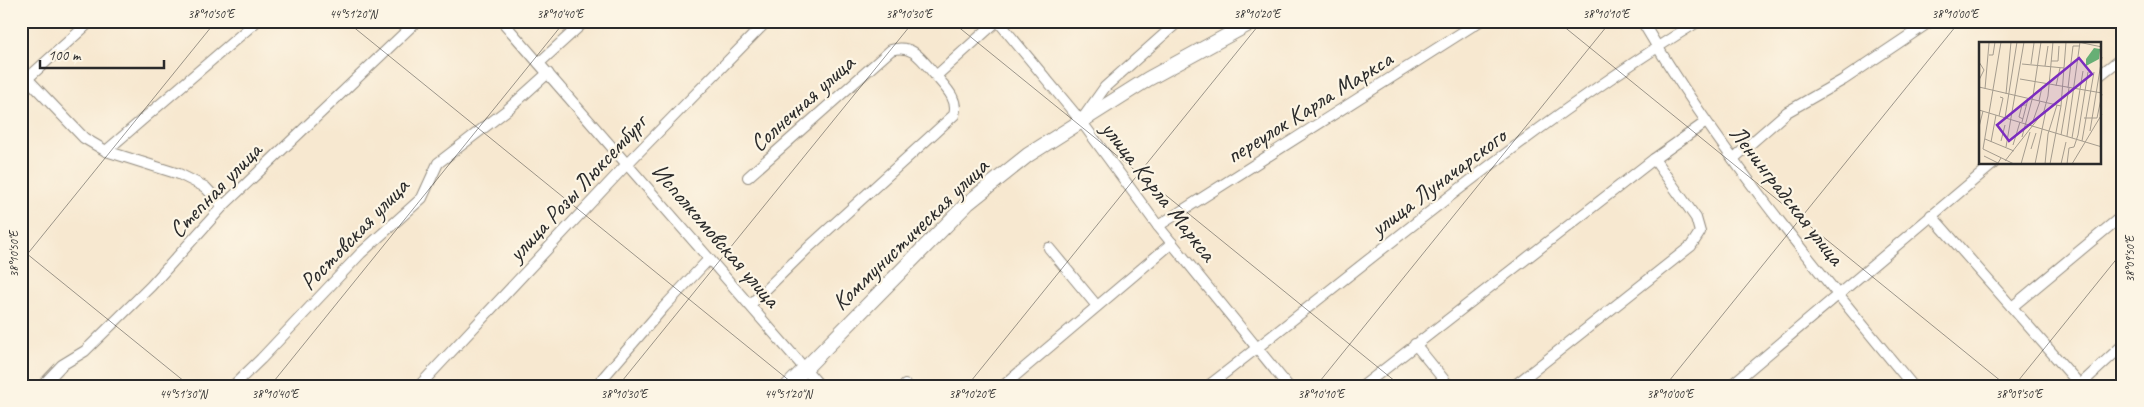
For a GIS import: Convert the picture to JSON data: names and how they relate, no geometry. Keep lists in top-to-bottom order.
{
  "streets": {
    "main road": ["Коммунистическая улица"],
    "street": [
      "Солнечная улица",
      "переулок Карла Маркса",
      "улица Луначарского",
      "улица Розы Люксембург",
      "Степная улица",
      "улица Карла Маркса",
      "Ленинградская улица",
      "Ростовская улица",
      "Исполкомовская улица"
    ]
  },
  "crossings": [
    ["Солнечная улица", "Исполкомовская улица"],
    ["переулок Карла Маркса", "улица Карла Маркса"],
    ["улица Луначарского", "улица Карла Маркса"],
    ["улица Луначарского", "Ленинградская улица"],
    ["улица Розы Люксембург", "Исполкомовская улица"],
    ["улица Карла Маркса", "Коммунистическая улица"],
    ["Ростовская улица", "Исполкомовская улица"],
    ["Коммунистическая улица", "Исполкомовская улица"]
  ],
  "scale_bar": "100 m",
  "coordinates": [
    "38°10'50\"E",
    "44°51'20\"N",
    "38°10'40\"E",
    "38°10'30\"E",
    "38°10'20\"E",
    "38°10'10\"E",
    "38°10'00\"E",
    "38°09'50\"E",
    "44°51'30\"N"
  ]
}
